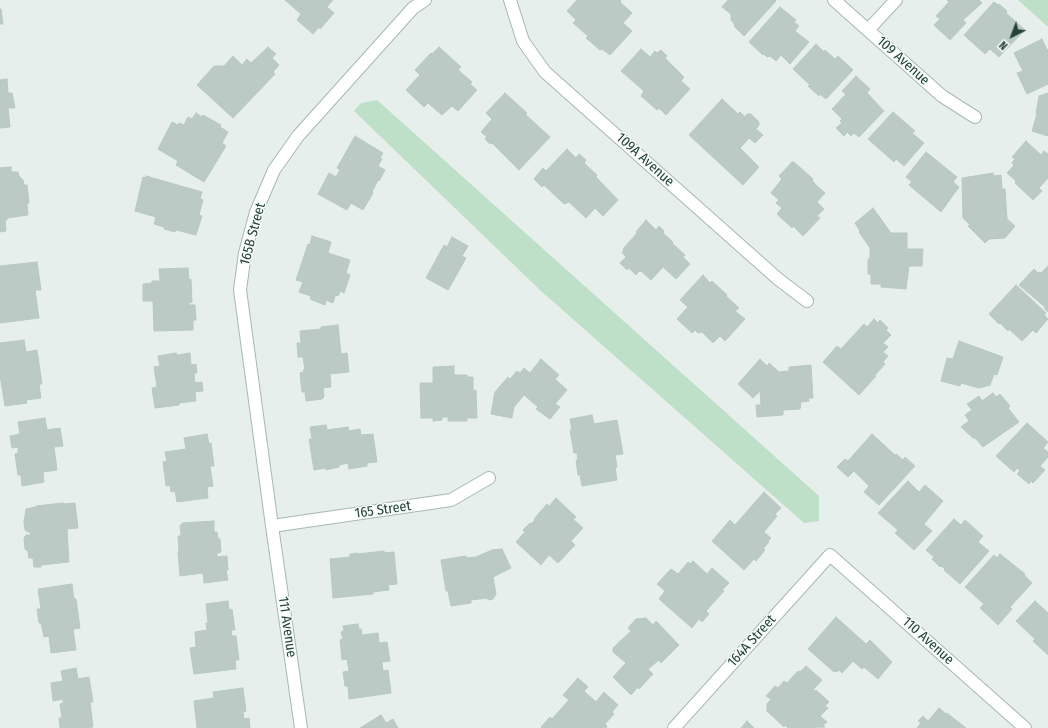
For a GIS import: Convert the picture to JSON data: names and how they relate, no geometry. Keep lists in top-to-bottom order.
{
  "streets": {
    "street": [
      "109 Avenue",
      "109A Avenue",
      "165B Street",
      "165 Street",
      "111 Avenue",
      "164A Street",
      "110 Avenue"
    ]
  },
  "crossings": [
    ["165B Street", "165 Street"],
    ["165B Street", "111 Avenue"],
    ["165 Street", "111 Avenue"],
    ["164A Street", "110 Avenue"]
  ],
  "north": "bottom left"
}
